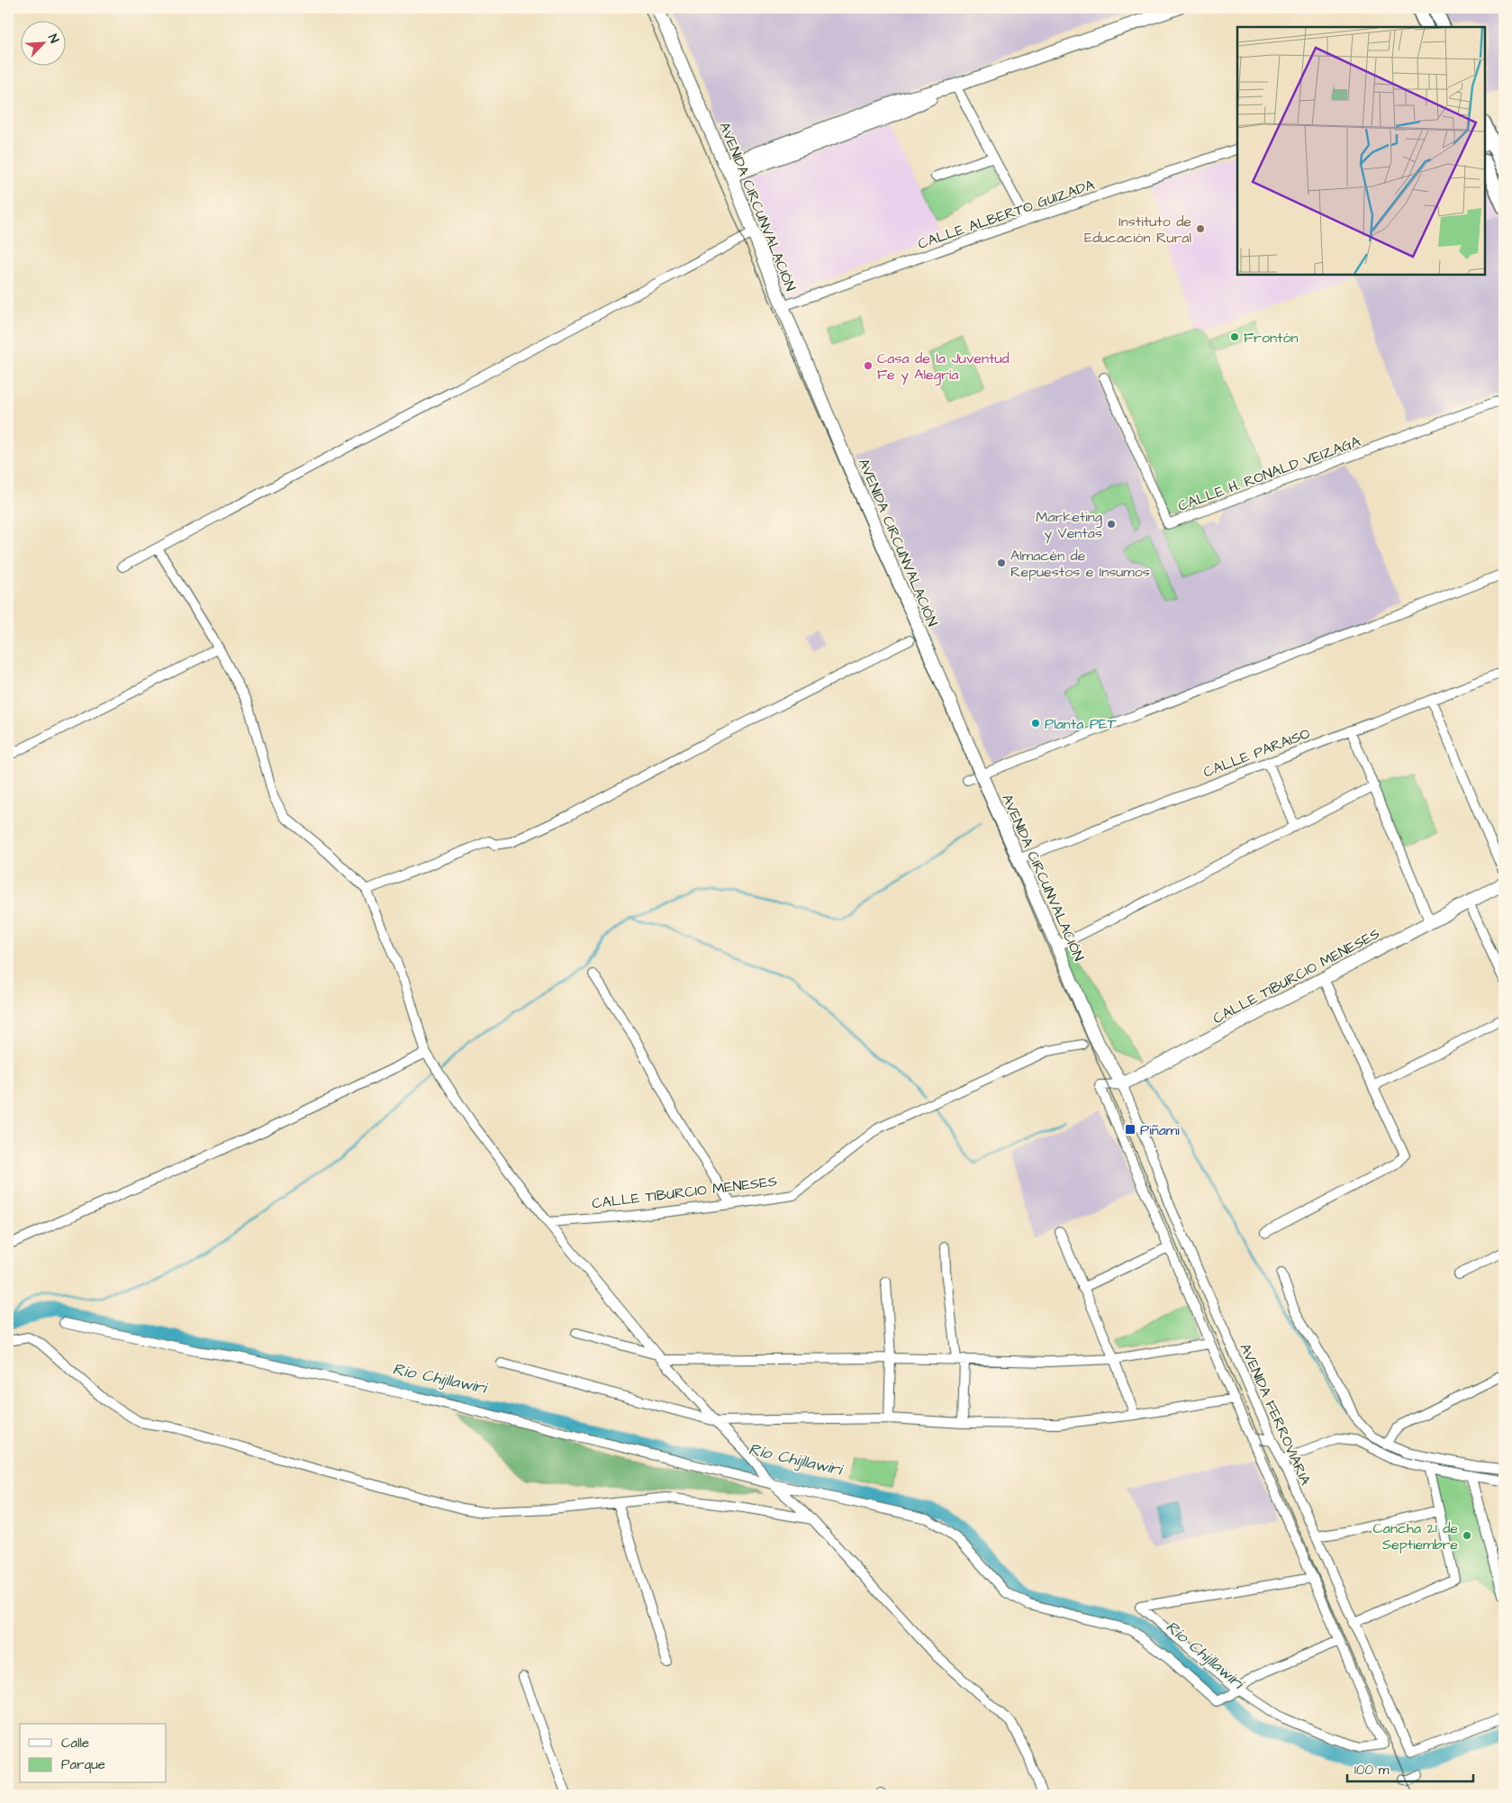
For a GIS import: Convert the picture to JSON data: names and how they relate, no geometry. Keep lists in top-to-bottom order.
{
  "streets": {
    "street": [
      "AVENIDA CIRCUNVALACIÓN",
      "CALLE ALBERTO GUIZADA",
      "CALLE H. RONALD VEIZAGA",
      "CALLE PARAISO",
      "CALLE TIBURCIO MENESES",
      "AVENIDA FERROVIARIA"
    ]
  },
  "crossings": [
    ["AVENIDA CIRCUNVALACIÓN", "CALLE ALBERTO GUIZADA"],
    ["AVENIDA CIRCUNVALACIÓN", "CALLE PARAISO"],
    ["AVENIDA CIRCUNVALACIÓN", "CALLE TIBURCIO MENESES"],
    ["AVENIDA CIRCUNVALACIÓN", "AVENIDA FERROVIARIA"],
    ["CALLE TIBURCIO MENESES", "AVENIDA FERROVIARIA"]
  ],
  "water": ["Río Chijllawiri"],
  "places": {
    "other": [
      "Instituto de Educación Rural",
      "Frontón",
      "Casa de la Juventud Fe y Alegría",
      "Marketing y Ventas",
      "Almacén de Repuestos e Insumos",
      "Planta PET",
      "Cancha 21 de Septiembre"
    ],
    "transit": ["Piñami"]
  },
  "legend": ["Calle", "Parque"],
  "scale_bar": "100 m",
  "north": "top right"
}
